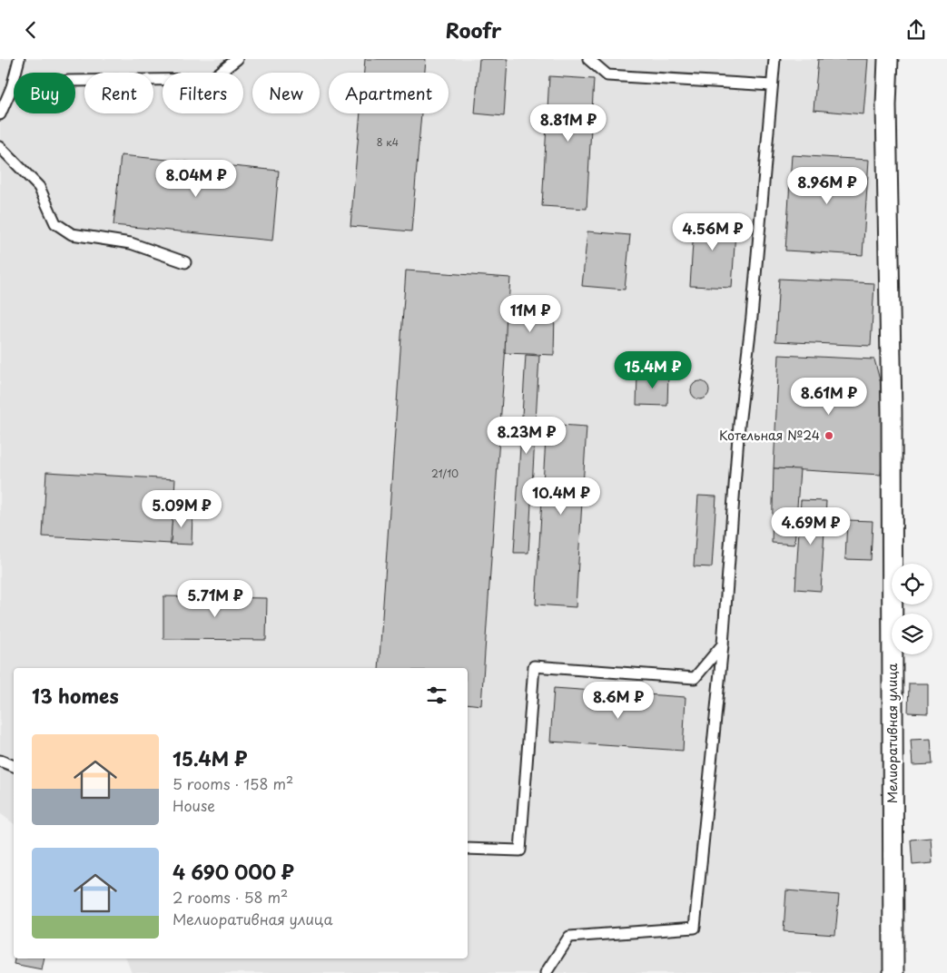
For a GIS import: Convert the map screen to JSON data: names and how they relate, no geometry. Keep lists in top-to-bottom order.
{
  "streets": {
    "street": ["Мелиоративная улица"]
  },
  "places": ["Котельная №24"],
  "house_numbers": ["8 к4", "21/10"],
  "page": {
    "header": "Roofr",
    "chip": [
      "Buy",
      "Rent",
      "Filters",
      "New",
      "Apartment"
    ],
    "price": [
      "8.81M ₽",
      "8.04M ₽",
      "8.96M ₽",
      "4.56M ₽",
      "11M ₽",
      "15.4M ₽",
      "8.61M ₽",
      "8.23M ₽",
      "10.4M ₽",
      "5.09M ₽",
      "4.69M ₽",
      "5.71M ₽",
      "8.6M ₽"
    ],
    "heading": "13 homes",
    "list": [
      {
        "name": "15.4M ₽",
        "note": "5 rooms · 158 m² · House"
      },
      {
        "name": "4 690 000 ₽",
        "note": "2 rooms · 58 m² · Мелиоративная улица"
      }
    ]
  }
}
